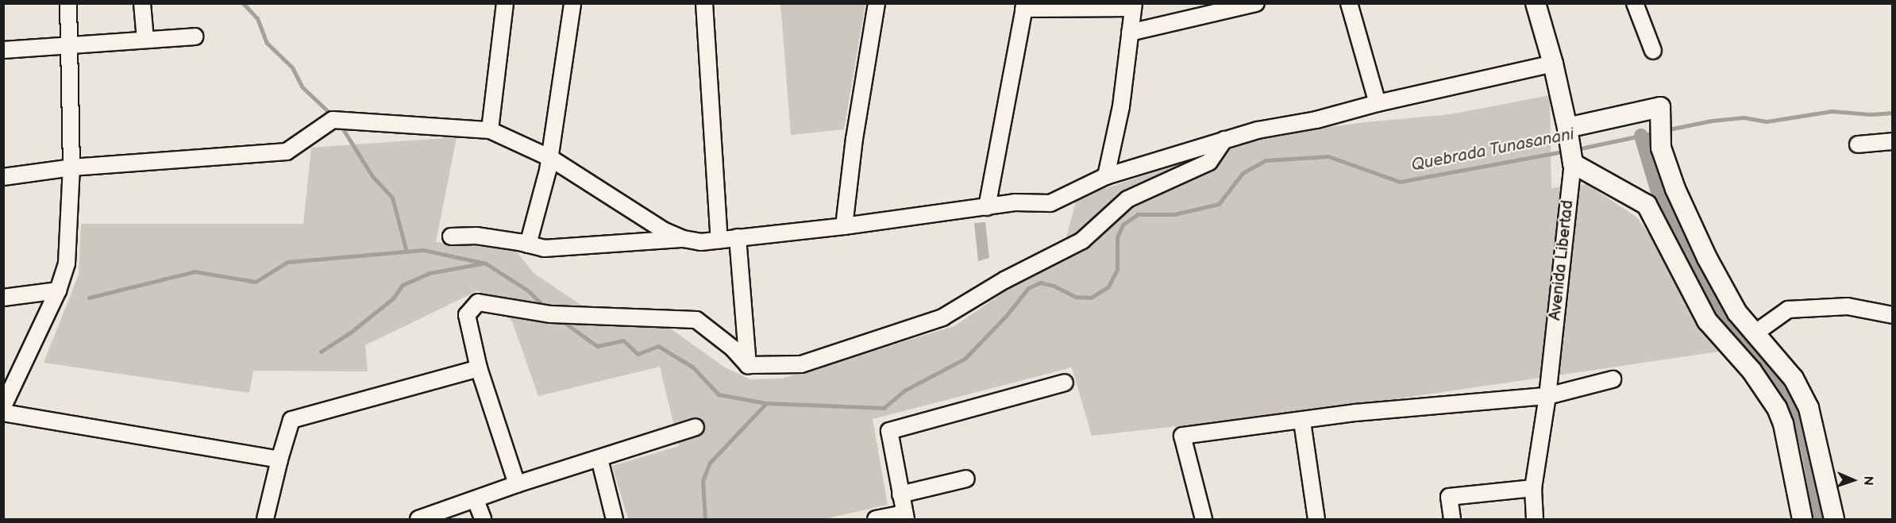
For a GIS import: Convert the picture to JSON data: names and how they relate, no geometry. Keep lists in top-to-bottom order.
{
  "streets": {
    "main road": ["Avenida Libertad"]
  },
  "water": ["Quebrada Tunasanani"],
  "north": "right"
}
